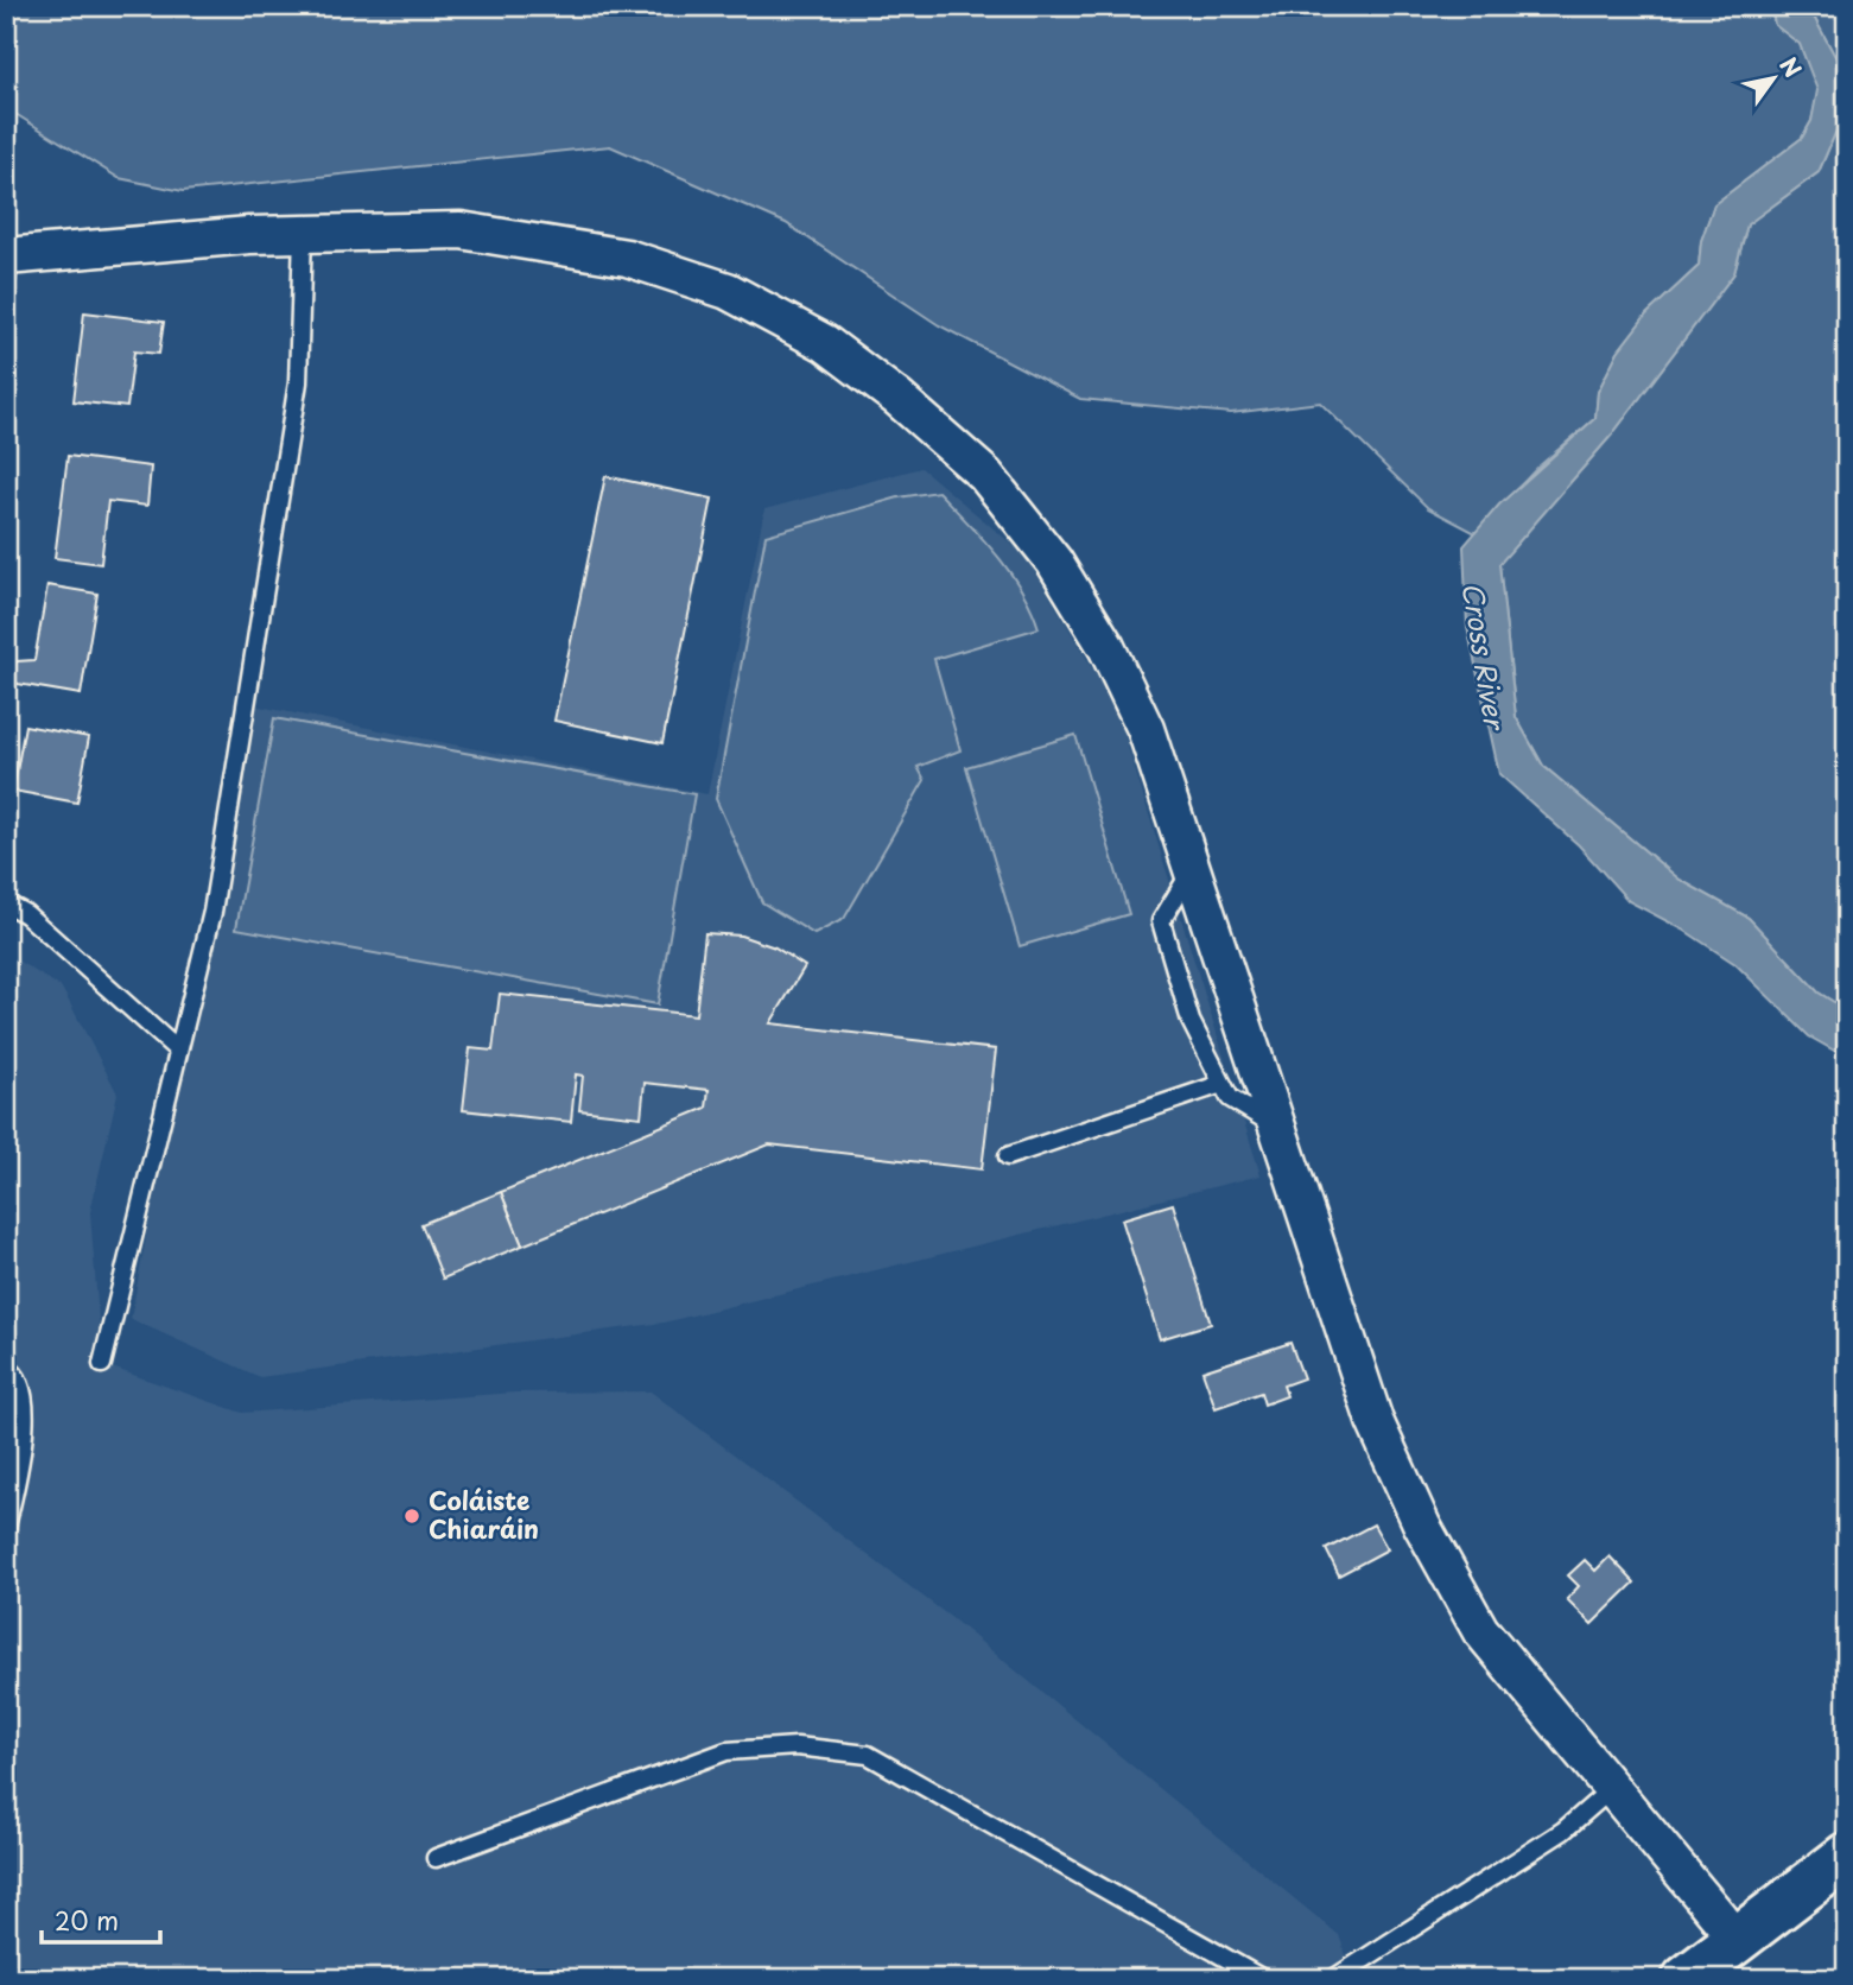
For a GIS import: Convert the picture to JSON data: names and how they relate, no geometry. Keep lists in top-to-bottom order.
{
  "water": ["Cross River"],
  "places": ["Coláiste Chiaráin"],
  "scale_bar": "20 m",
  "north": "top right"
}
